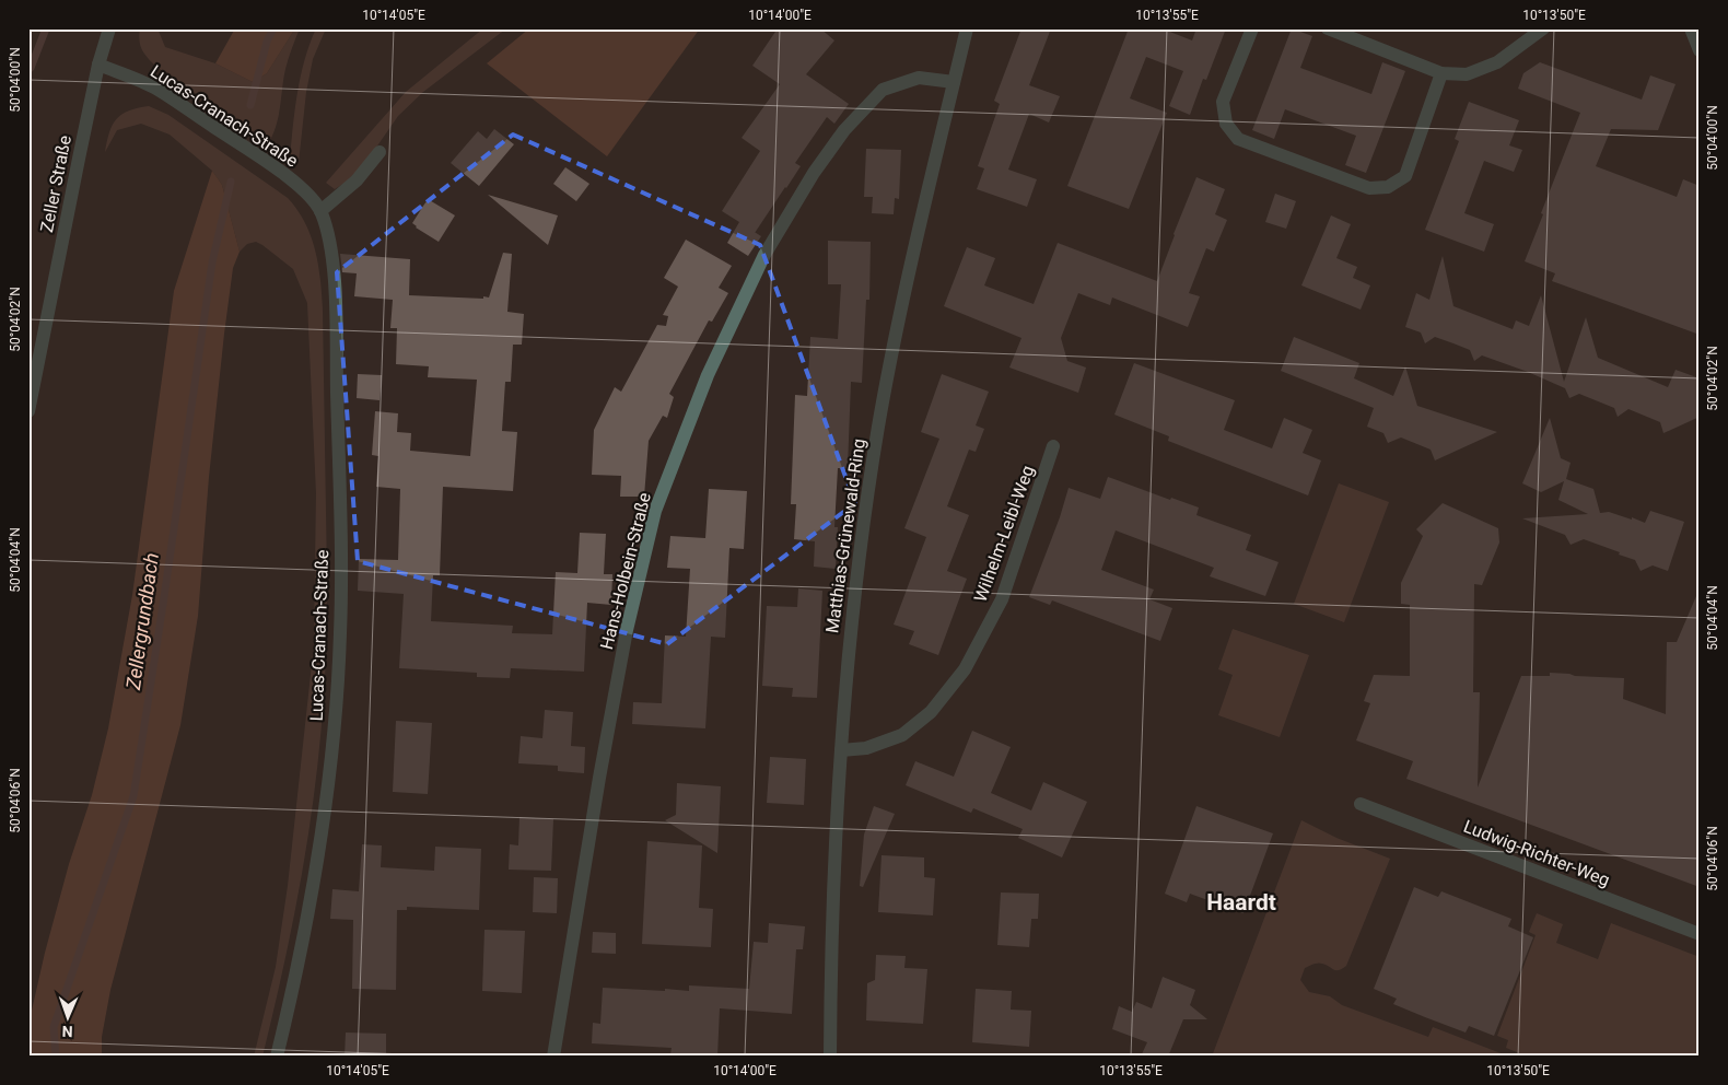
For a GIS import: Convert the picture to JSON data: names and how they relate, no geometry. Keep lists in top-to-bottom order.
{
  "streets": {
    "street": [
      "Lucas-Cranach-Straße",
      "Zeller Straße",
      "Wilhelm-Leibl-Weg",
      "Matthias-Grünewald-Ring",
      "Hans-Holbein-Straße",
      "Ludwig-Richter-Weg"
    ]
  },
  "crossings": [
    ["Lucas-Cranach-Straße", "Zeller Straße"],
    ["Wilhelm-Leibl-Weg", "Matthias-Grünewald-Ring"],
    ["Matthias-Grünewald-Ring", "Hans-Holbein-Straße"]
  ],
  "districts": ["Haardt"],
  "water": ["Zellergrundbach"],
  "north": "bottom",
  "coordinates": [
    "10°14'05\"E",
    "10°14'00\"E",
    "10°13'55\"E",
    "10°13'50\"E",
    "50°04'00\"N",
    "50°04'02\"N",
    "50°04'04\"N",
    "50°04'06\"N"
  ]
}
